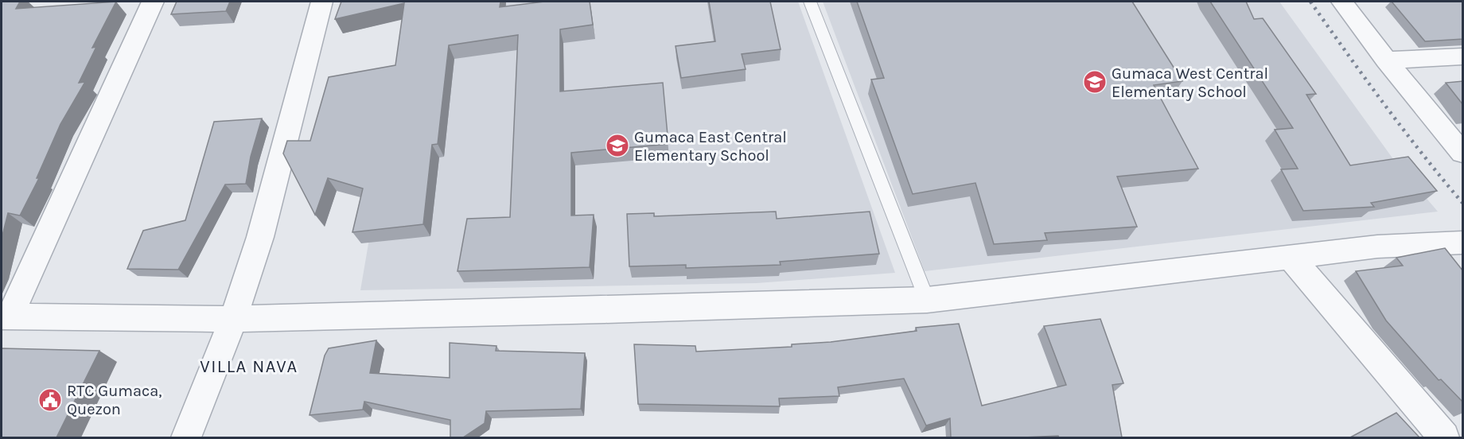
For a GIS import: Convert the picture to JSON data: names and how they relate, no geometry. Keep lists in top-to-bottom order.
{
  "districts": ["VILLA NAVA"],
  "places": {
    "school or university": ["Gumaca West Central Elementary School", "Gumaca East Central Elementary School"],
    "public building": ["RTC Gumaca, Quezon"]
  }
}
